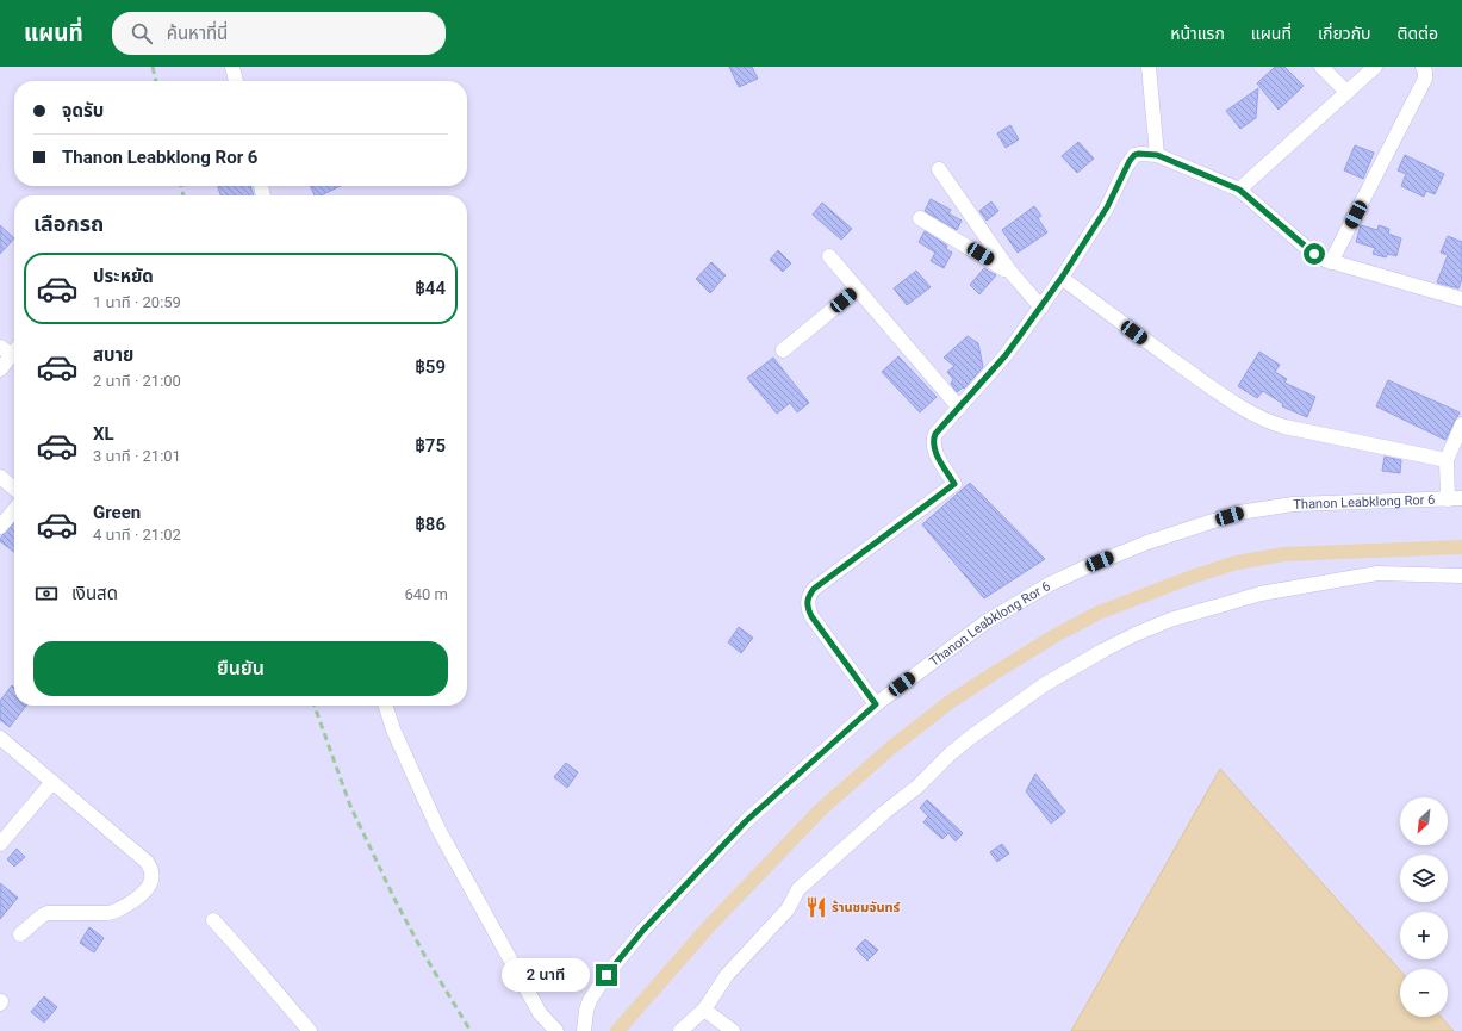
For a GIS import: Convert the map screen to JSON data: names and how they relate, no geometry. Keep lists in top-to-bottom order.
{
  "streets": {
    "street": ["Thanon Leabklong Ror 6"]
  },
  "places": {
    "restaurant": ["ร้านชมจันทร์"]
  },
  "north": "bottom left",
  "page": {
    "header": "แผนที่",
    "search": "ค้นหาที่นี่",
    "nav": [
      "หน้าแรก",
      "แผนที่",
      "เกี่ยวกับ",
      "ติดต่อ"
    ],
    "banner": ["จุดรับ", "Thanon Leabklong Ror 6"],
    "heading": "เลือกรถ",
    "list": [
      {
        "name": "ประหยัด",
        "note": "1 นาที · 20:59",
        "value": "฿44"
      },
      {
        "name": "สบาย",
        "note": "2 นาที · 21:00",
        "value": "฿59"
      },
      {
        "name": "XL",
        "note": "3 นาที · 21:01",
        "value": "฿75"
      },
      {
        "name": "Green",
        "note": "4 นาที · 21:02",
        "value": "฿86"
      }
    ],
    "pay": ["เงินสด", "640 m"],
    "buttons": "ยืนยัน",
    "map_buttons": ["+", "−"],
    "bubble": "2 นาที"
  }
}
